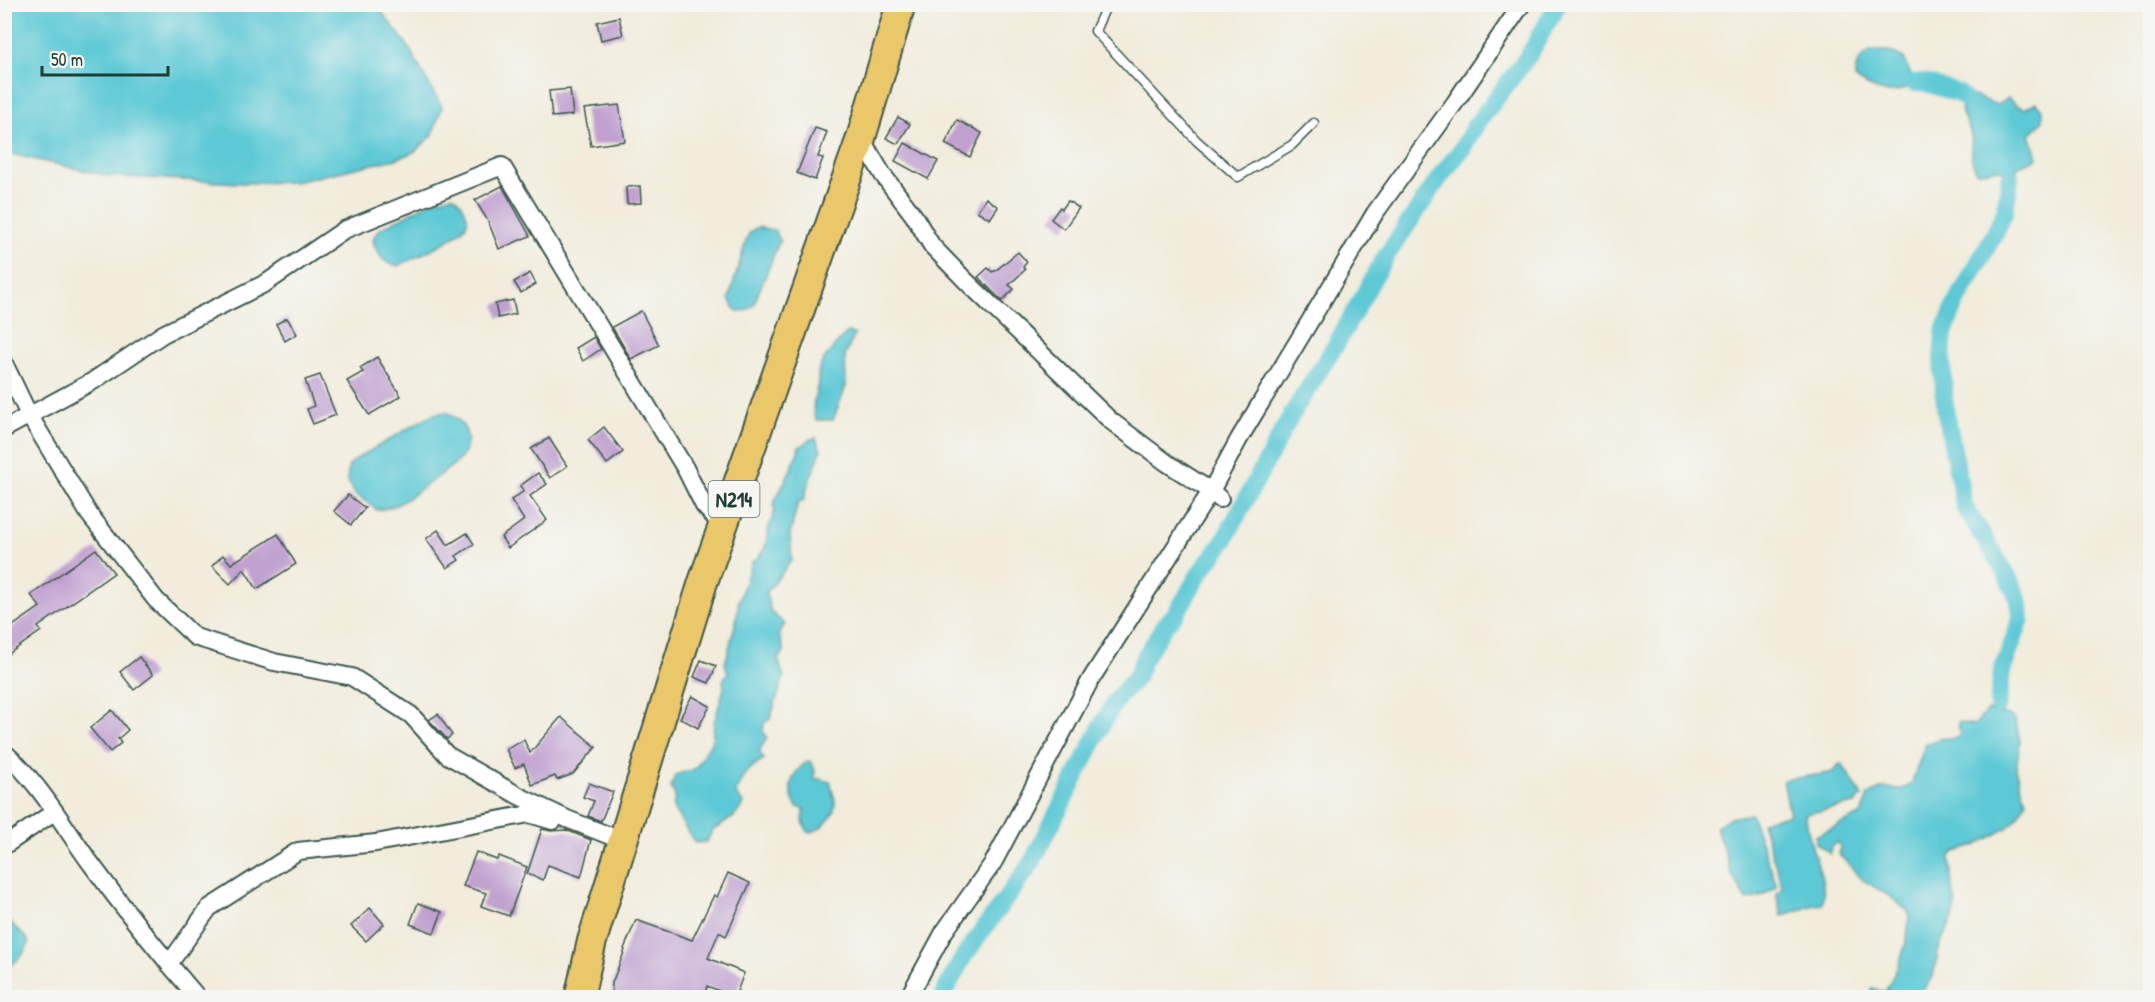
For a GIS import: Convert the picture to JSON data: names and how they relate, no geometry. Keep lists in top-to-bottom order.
{
  "streets": {
    "highway": ["N214"]
  },
  "scale_bar": "50 m"
}
